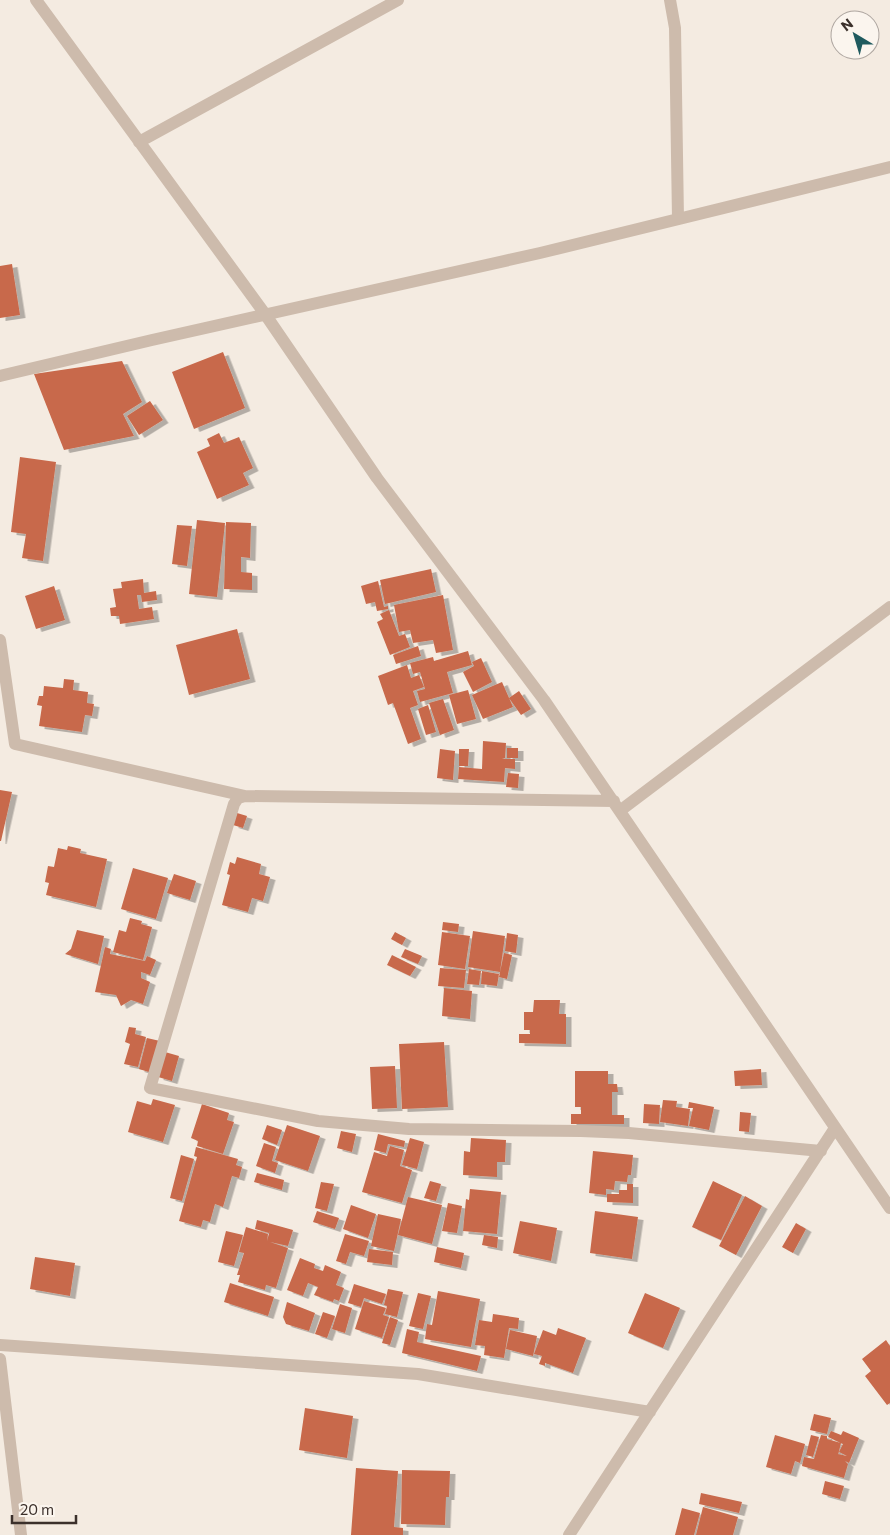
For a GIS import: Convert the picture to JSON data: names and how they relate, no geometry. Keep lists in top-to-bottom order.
{
  "scale_bar": "20 m",
  "north": "top left"
}
